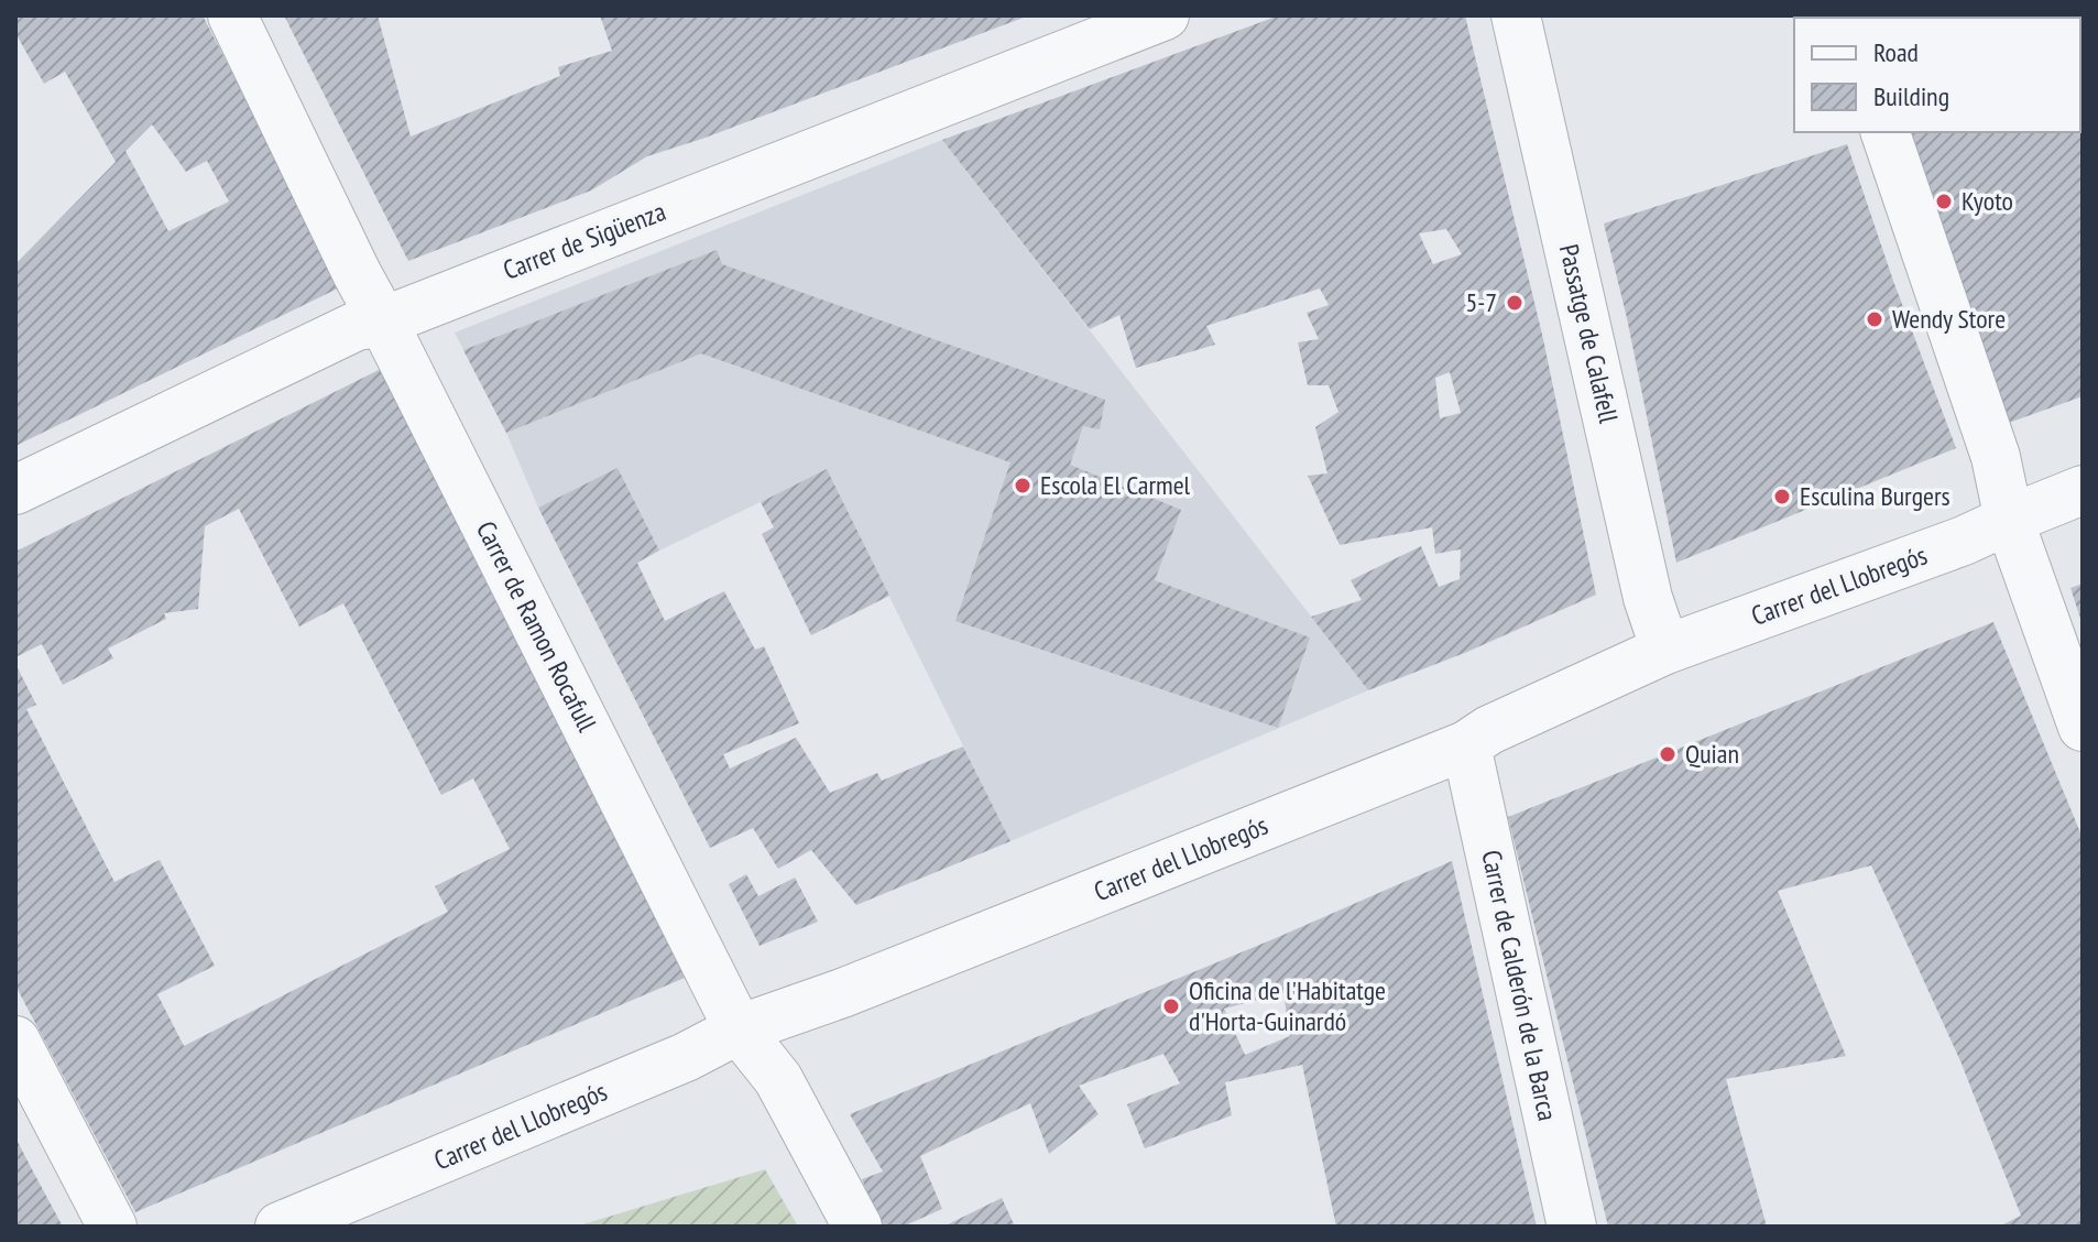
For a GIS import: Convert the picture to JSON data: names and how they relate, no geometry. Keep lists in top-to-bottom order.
{
  "streets": {
    "street": [
      "Carrer de Sigüenza",
      "Passatge de Calafell",
      "Carrer del Llobregós",
      "Carrer de Ramon Rocafull",
      "Carrer de Calderón de la Barca"
    ]
  },
  "crossings": [
    ["Carrer de Sigüenza", "Carrer de Ramon Rocafull"],
    ["Passatge de Calafell", "Carrer del Llobregós"],
    ["Carrer del Llobregós", "Carrer de Ramon Rocafull"],
    ["Carrer del Llobregós", "Carrer de Calderón de la Barca"]
  ],
  "places": [
    "Kyoto",
    "5-7",
    "Wendy Store",
    "Escola El Carmel",
    "Esculina Burgers",
    "Quian",
    "Oficina de l'Habitatge d'Horta-Guinardó"
  ],
  "legend": ["Road", "Building"]
}
